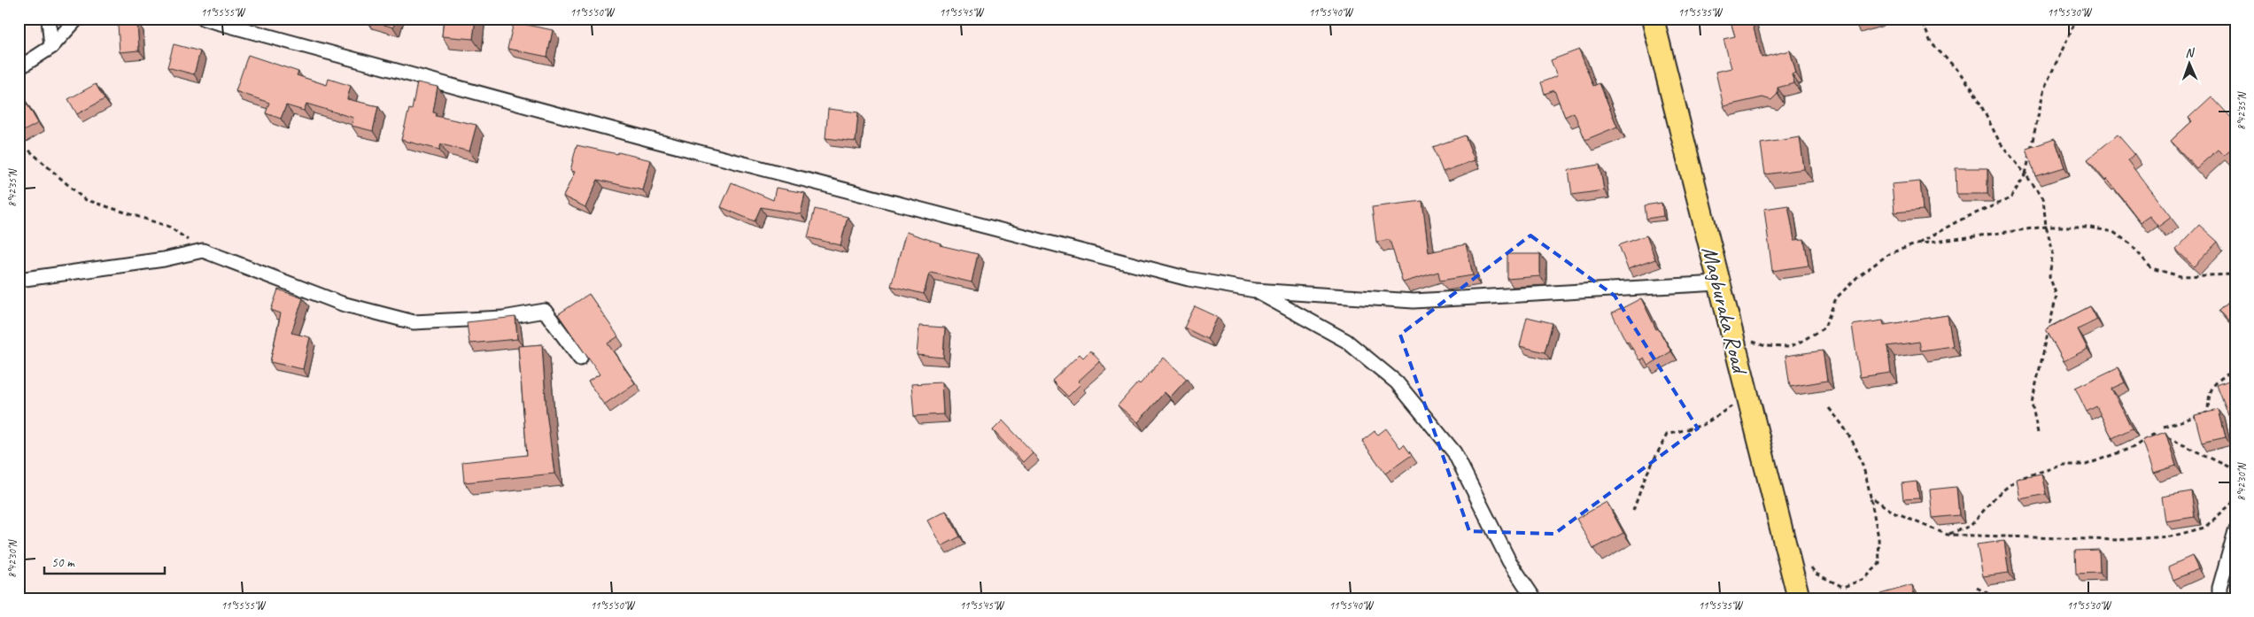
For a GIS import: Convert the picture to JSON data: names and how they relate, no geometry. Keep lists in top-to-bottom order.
{
  "streets": {
    "main road": ["Magburaka Road"]
  },
  "scale_bar": "50 m",
  "north": "top",
  "coordinates": [
    "11°55'55\"W",
    "11°55'50\"W",
    "11°55'45\"W",
    "11°55'40\"W",
    "11°55'35\"W",
    "11°55'30\"W",
    "8°42'35\"N",
    "8°42'30\"N"
  ]
}
